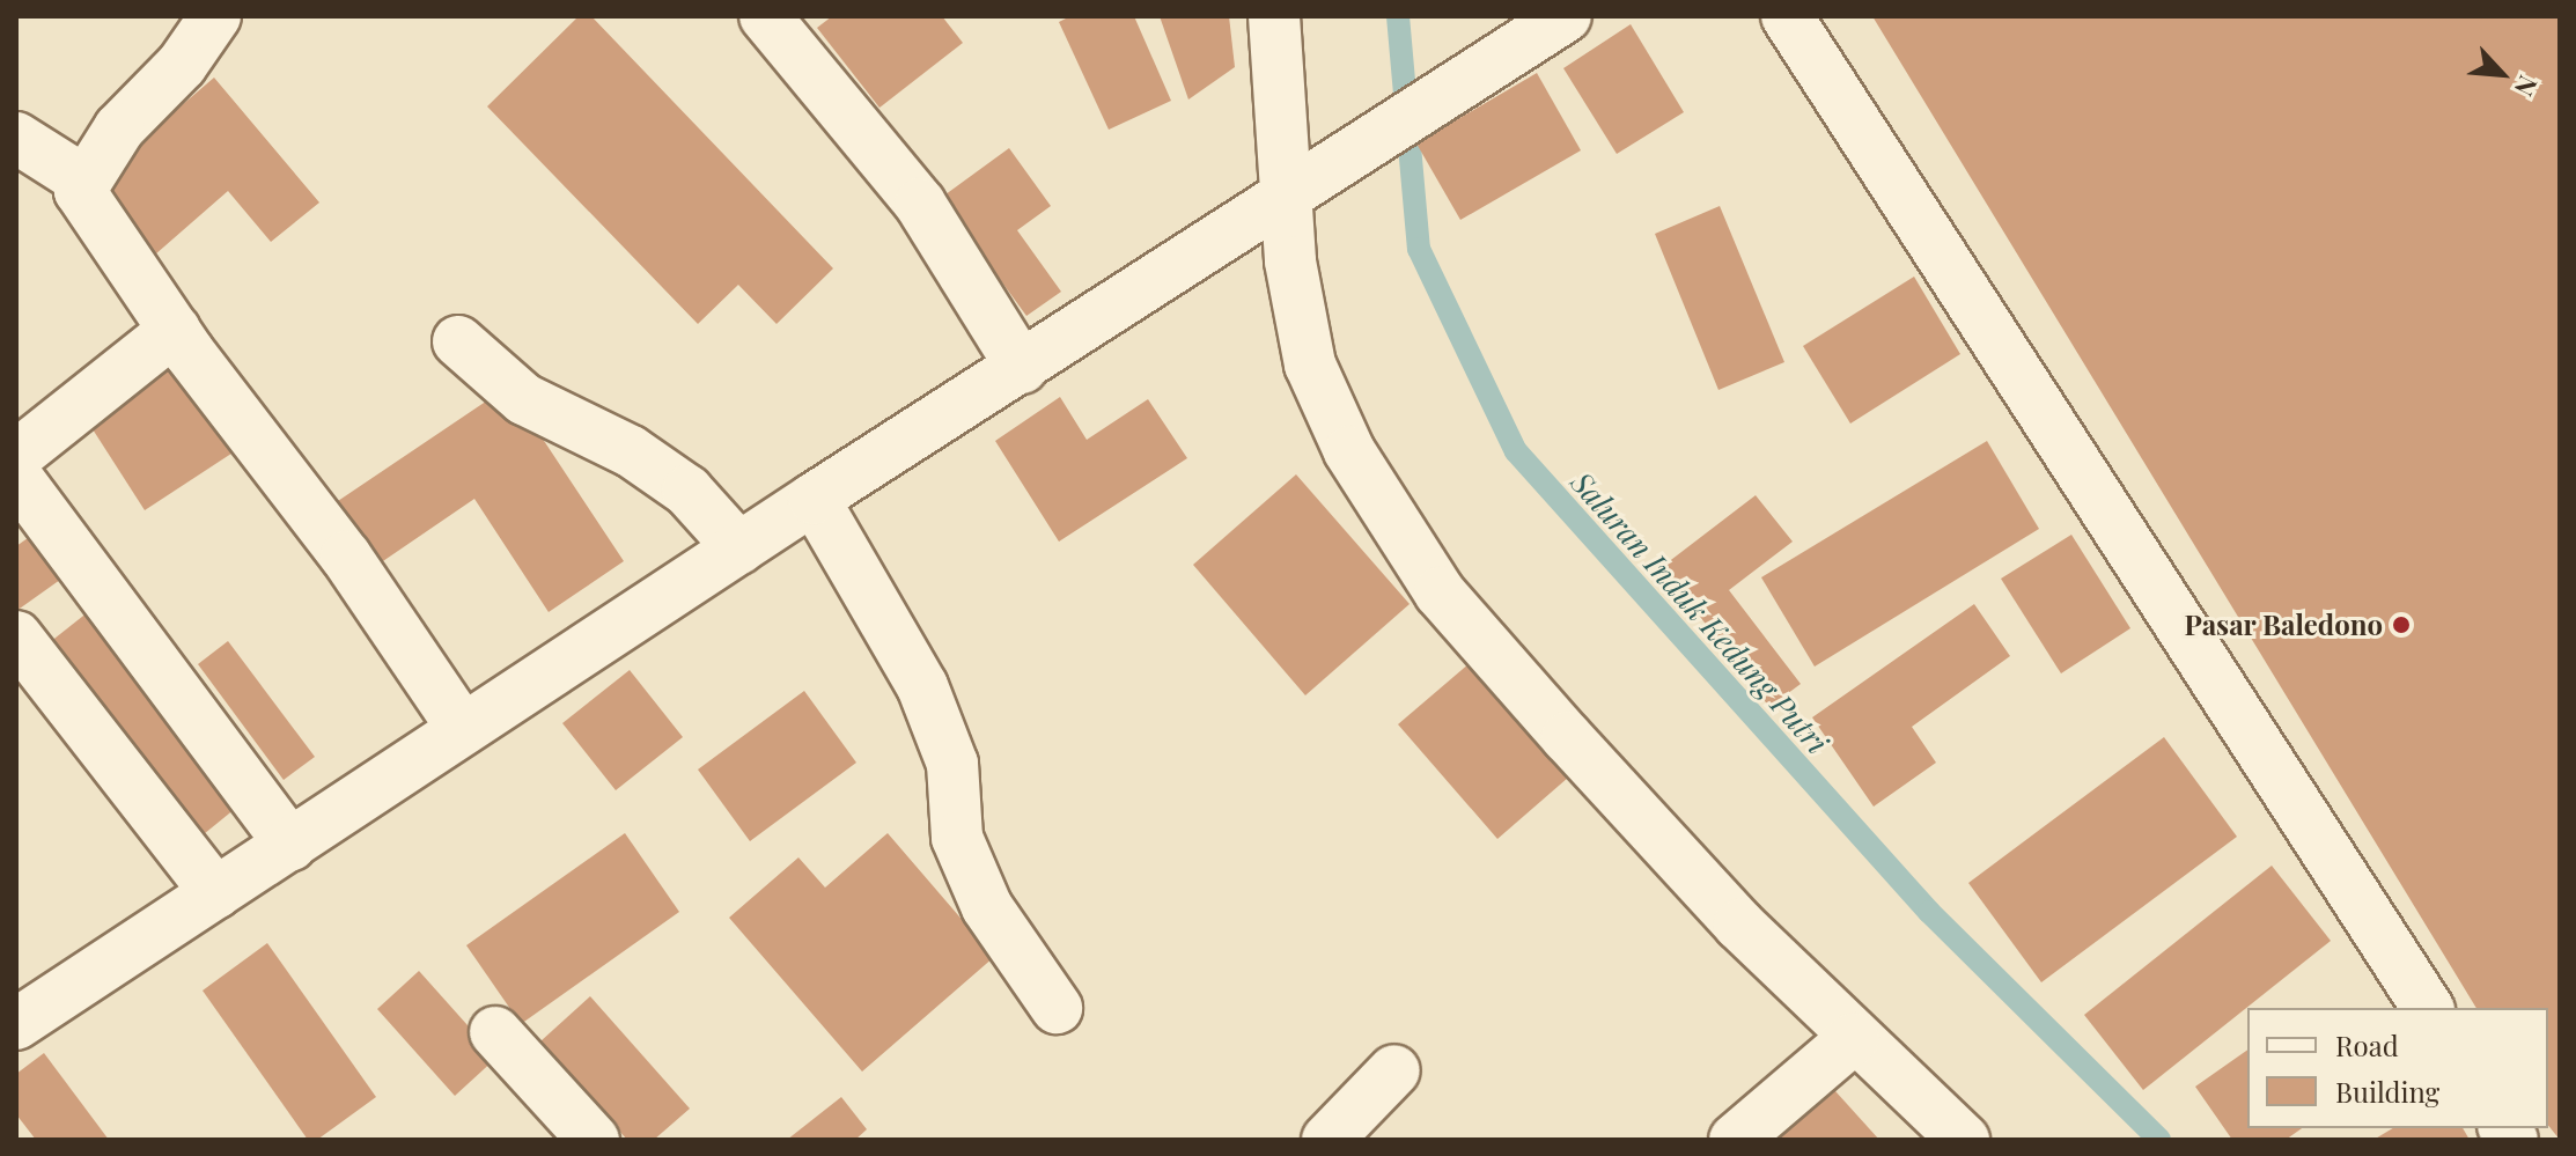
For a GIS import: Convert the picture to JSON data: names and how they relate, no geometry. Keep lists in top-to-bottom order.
{
  "water": ["Saluran Induk Kedung Putri"],
  "places": ["Pasar Baledono"],
  "legend": ["Road", "Building"],
  "north": "bottom right"
}
